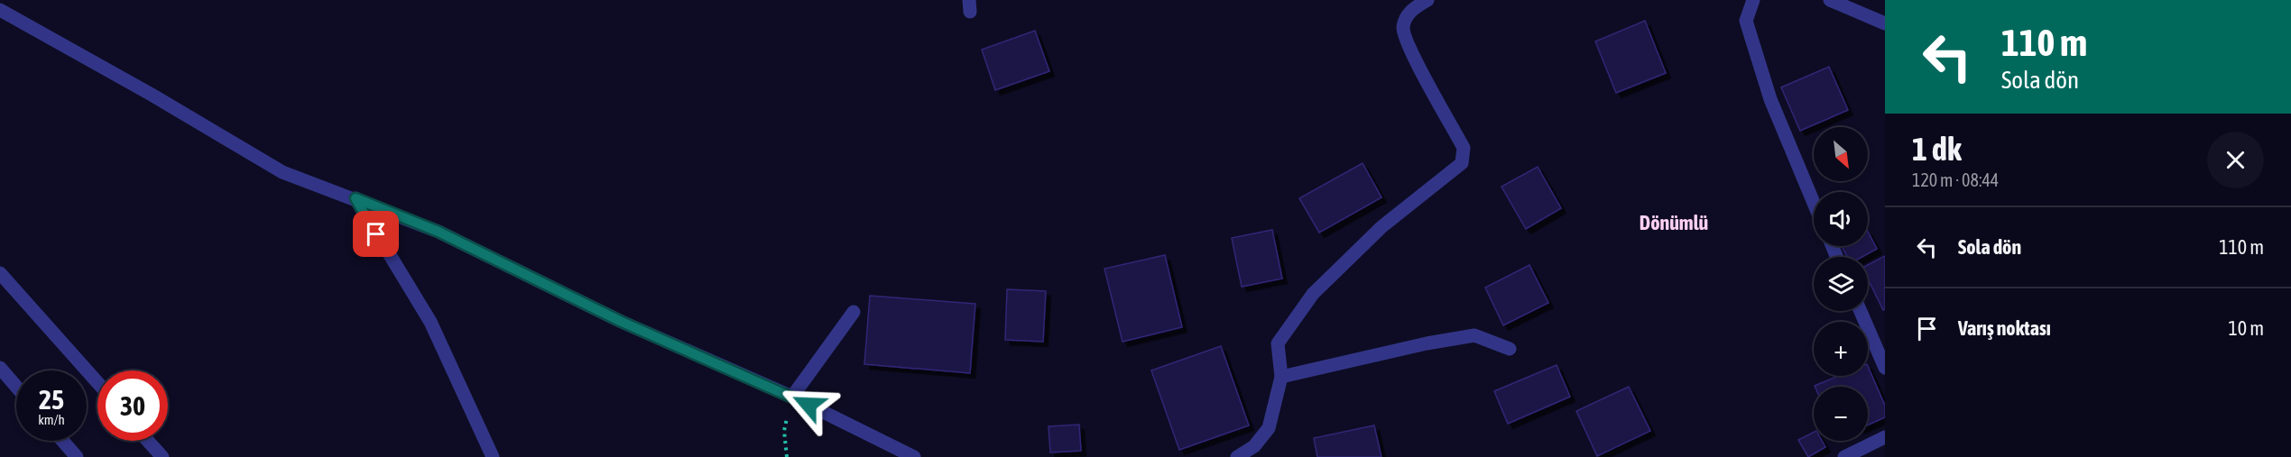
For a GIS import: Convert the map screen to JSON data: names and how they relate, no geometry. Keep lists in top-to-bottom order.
{
  "districts": ["Dönümlü"],
  "north": "bottom right",
  "page": {
    "turn": ["110 m", "Sola dön"],
    "heading": ["1 dk", "120 m · 08:44"],
    "map_buttons": ["+", "−"],
    "list": [
      {
        "name": "Sola dön",
        "value": "110 m"
      },
      {
        "name": "Varış noktası",
        "value": "10 m"
      }
    ],
    "speed": "25 km/h",
    "limit": "30"
  }
}
